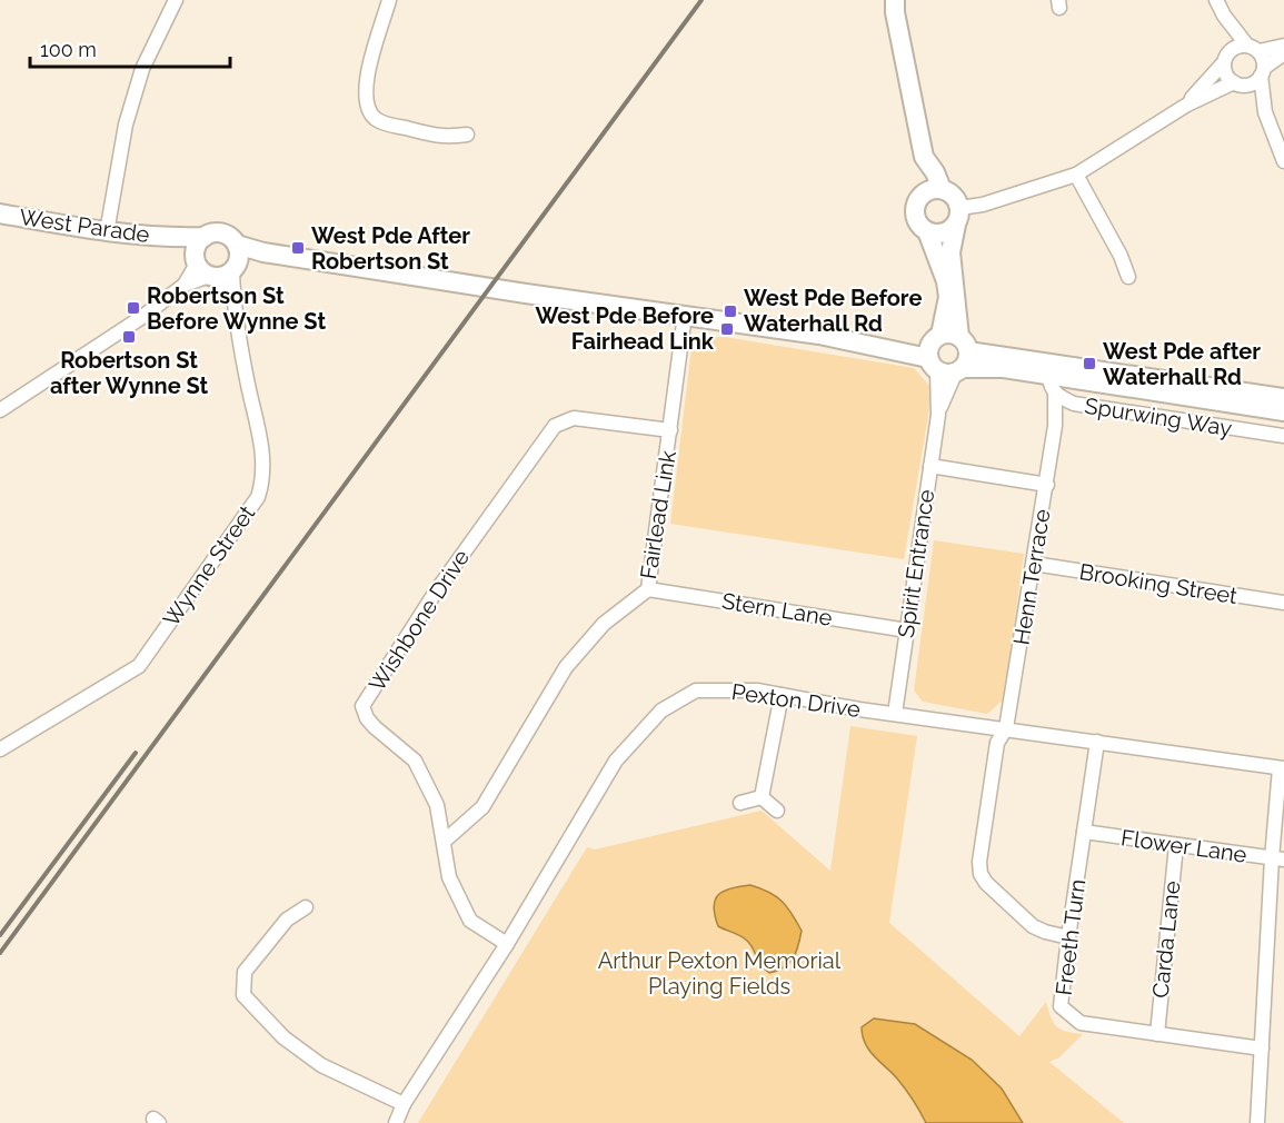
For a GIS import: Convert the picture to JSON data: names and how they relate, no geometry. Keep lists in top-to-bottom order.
{
  "streets": {
    "street": [
      "West Parade",
      "Spurwing Way",
      "Fairlead Link",
      "Spirit Entrance",
      "Wynne Street",
      "Henn Terrace",
      "Brooking Street",
      "Stern Lane",
      "Wishbone Drive",
      "Pexton Drive",
      "Flower Lane",
      "Freeth Turn",
      "Carda Lane"
    ]
  },
  "crossings": [
    ["West Parade", "Wynne Street"],
    ["Spurwing Way", "Henn Terrace"],
    ["Fairlead Link", "Stern Lane"],
    ["Fairlead Link", "Wishbone Drive"],
    ["Spirit Entrance", "Stern Lane"],
    ["Spirit Entrance", "Pexton Drive"],
    ["Henn Terrace", "Brooking Street"],
    ["Henn Terrace", "Pexton Drive"],
    ["Henn Terrace", "Freeth Turn"],
    ["Wishbone Drive", "Pexton Drive"],
    ["Pexton Drive", "Freeth Turn"],
    ["Flower Lane", "Freeth Turn"],
    ["Flower Lane", "Carda Lane"],
    ["Freeth Turn", "Carda Lane"]
  ],
  "parks": ["Arthur Pexton Memorial Playing Fields"],
  "places": {
    "transit": [
      "West Pde After Robertson St",
      "Robertson St Before Wynne St",
      "West Pde Before Waterhall Rd",
      "West Pde Before Fairhead Link",
      "Robertson St after Wynne St",
      "West Pde after Waterhall Rd"
    ]
  },
  "scale_bar": "100 m"
}
